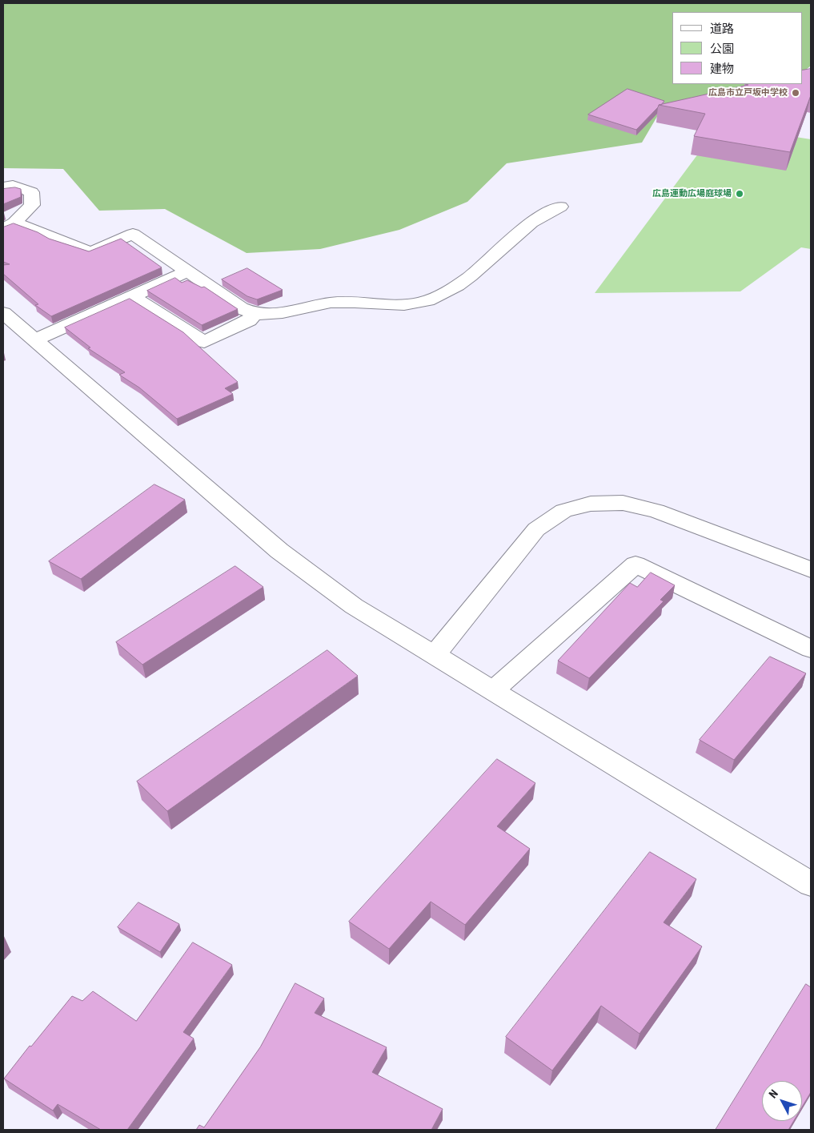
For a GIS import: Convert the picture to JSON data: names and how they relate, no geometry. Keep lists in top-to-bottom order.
{
  "places": ["広島市立戸坂中学校", "広島運動広場庭球場"],
  "legend": ["道路", "公園", "建物"],
  "north": "top left"
}
